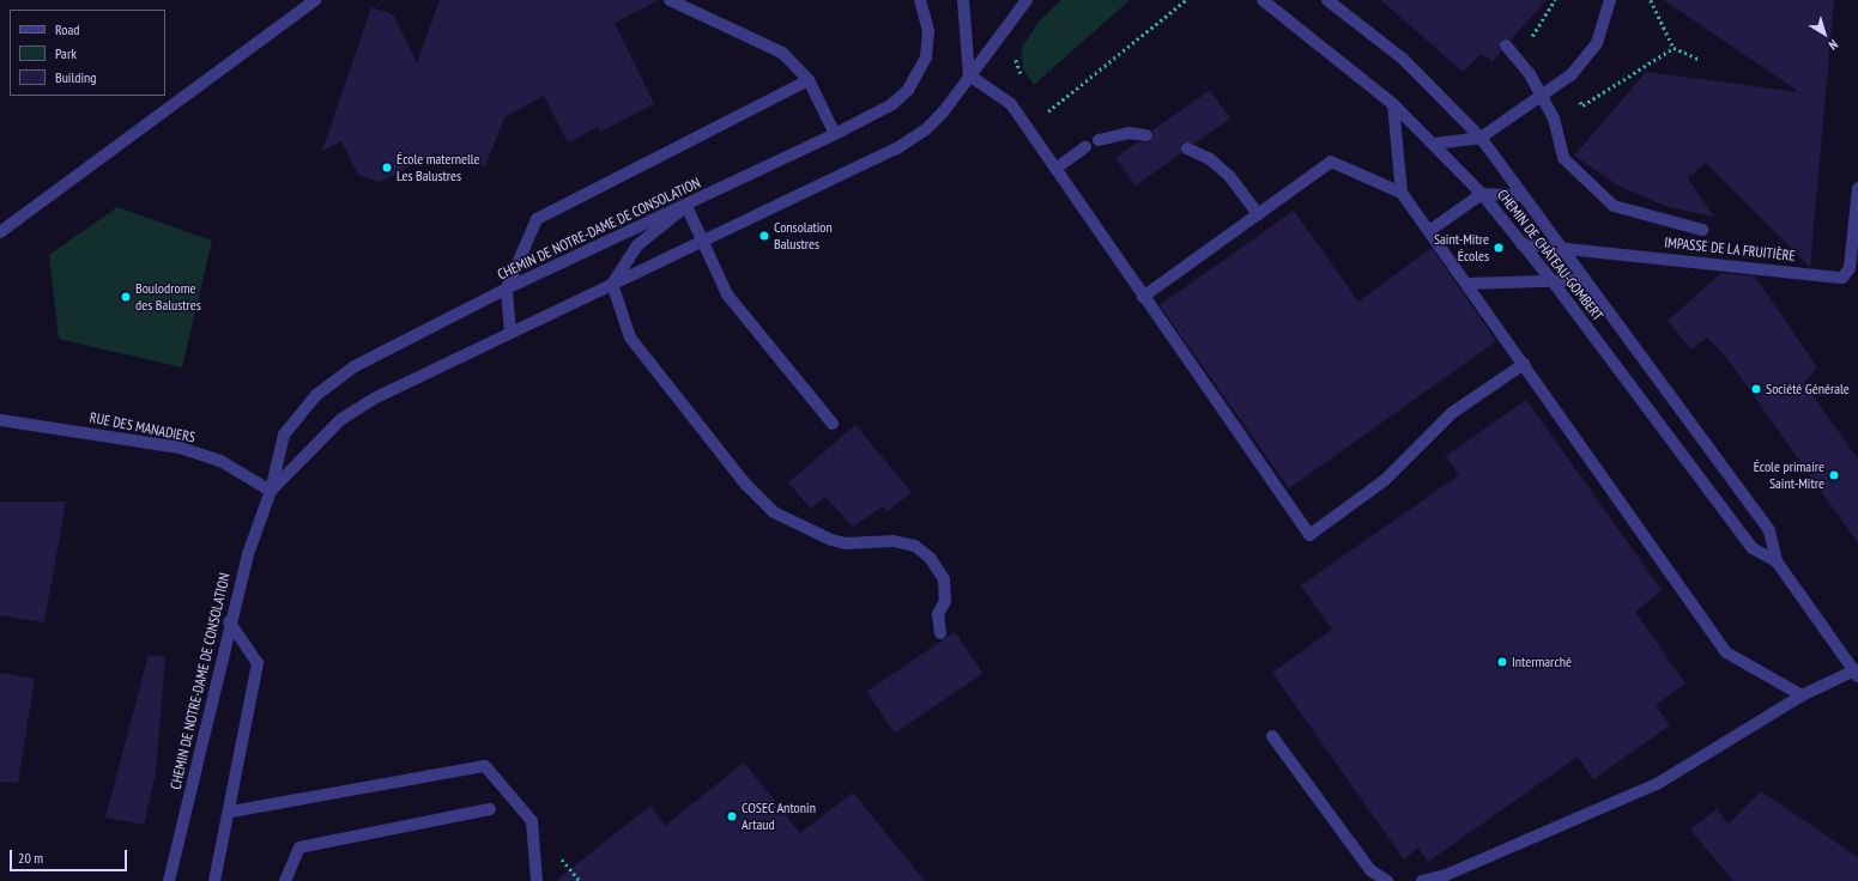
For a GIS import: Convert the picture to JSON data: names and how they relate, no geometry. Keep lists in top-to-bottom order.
{
  "streets": {
    "street": [
      "CHEMIN DE NOTRE-DAME DE CONSOLATION",
      "IMPASSE DE LA FRUITIÈRE",
      "CHEMIN DE CHÂTEAU-GOMBERT",
      "RUE DES MANADIERS"
    ]
  },
  "crossings": [
    ["CHEMIN DE NOTRE-DAME DE CONSOLATION", "RUE DES MANADIERS"],
    ["IMPASSE DE LA FRUITIÈRE", "CHEMIN DE CHÂTEAU-GOMBERT"]
  ],
  "places": [
    "École maternelle Les Balustres",
    "Consolation Balustres",
    "Saint-Mitre Écoles",
    "Boulodrome des Balustres",
    "Société Générale",
    "École primaire Saint-Mitre",
    "Intermarché",
    "COSEC Antonin Artaud"
  ],
  "legend": ["Road", "Park", "Building"],
  "scale_bar": "20 m",
  "north": "bottom right"
}
